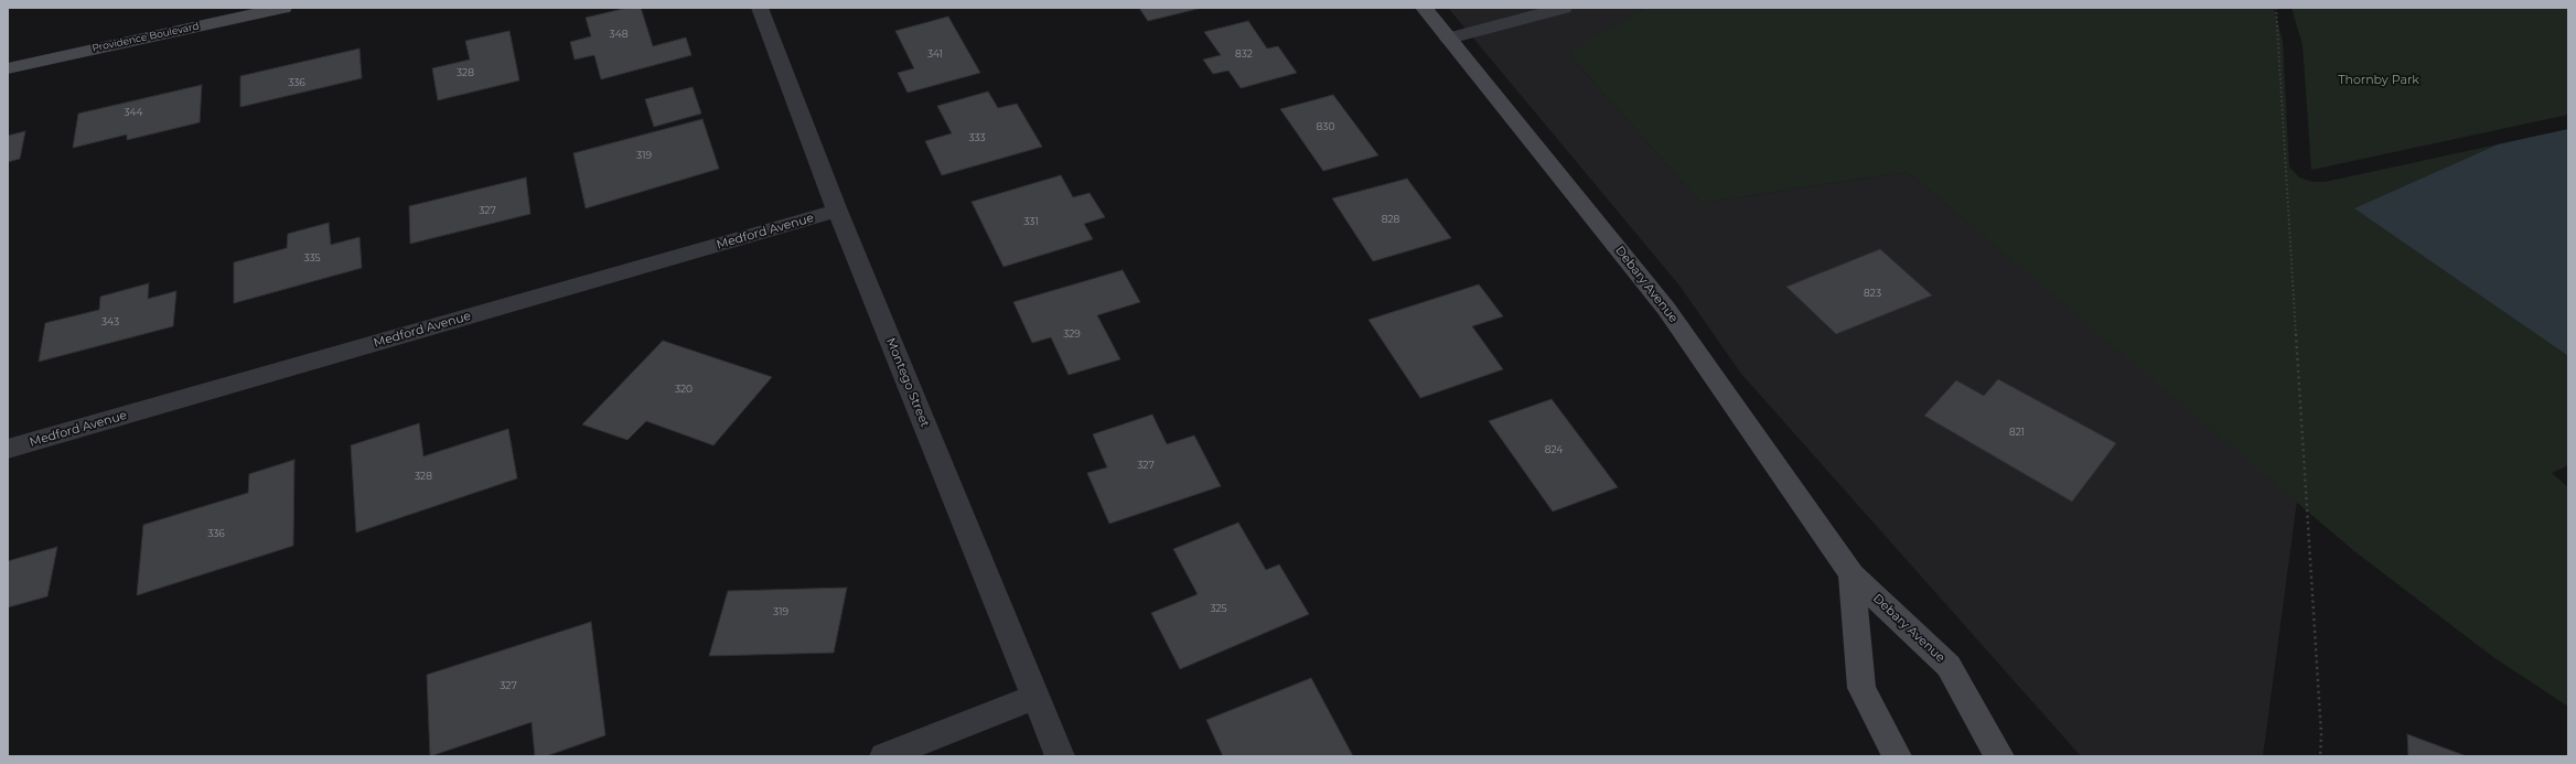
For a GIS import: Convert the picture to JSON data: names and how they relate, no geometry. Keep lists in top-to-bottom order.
{
  "streets": {
    "main road": ["Providence Boulevard", "Debary Avenue"],
    "street": ["Medford Avenue", "Montego Street"]
  },
  "crossings": [
    ["Medford Avenue", "Montego Street"]
  ],
  "parks": ["Thornby Park"],
  "house_numbers": [
    "348",
    "341",
    "832",
    "328",
    "336",
    "344",
    "830",
    "333",
    "319",
    "327",
    "828",
    "331",
    "335",
    "823",
    "343",
    "329",
    "320",
    "821",
    "824",
    "327",
    "328",
    "336",
    "325",
    "319",
    "327"
  ]
}
